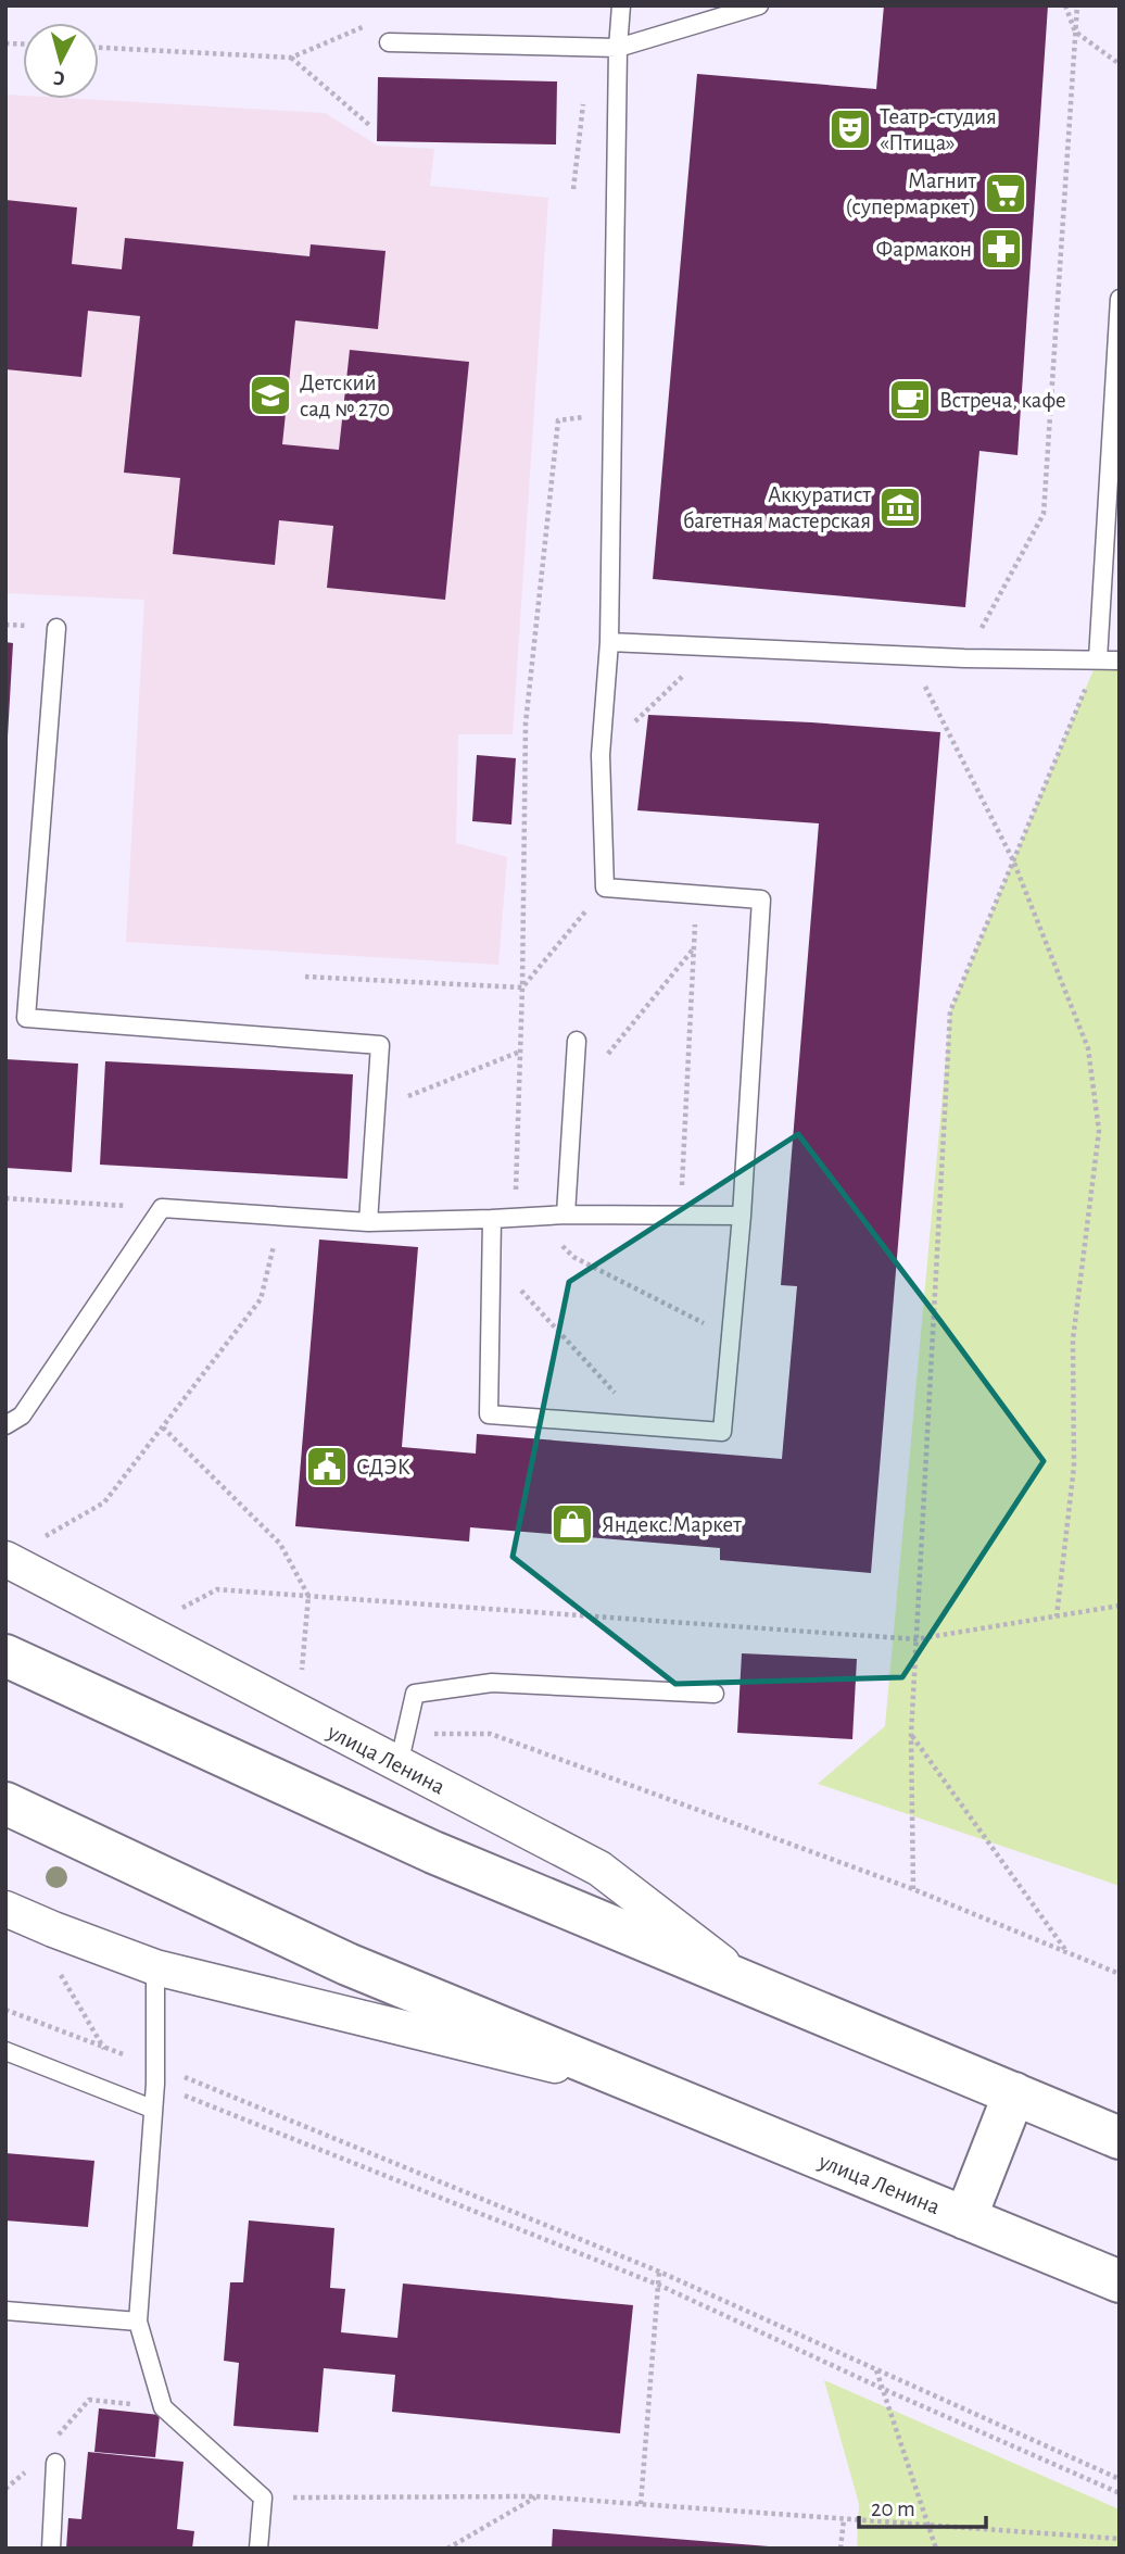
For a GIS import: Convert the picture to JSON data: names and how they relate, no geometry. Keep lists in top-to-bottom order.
{
  "streets": {
    "main road": ["улица Ленина"]
  },
  "places": {
    "theatre": ["Театр-студия «Птица»"],
    "supermarket": ["Магнит (супермаркет)"],
    "pharmacy": ["Фармакон"],
    "school or university": ["Детский сад № 270"],
    "cafe": ["Встреча, кафе"],
    "museum": ["Аккуратист багетная мастерская"],
    "public building": ["СДЭК"],
    "shop": ["Яндекс.Маркет"]
  },
  "scale_bar": "20 m",
  "north": "bottom"
}
